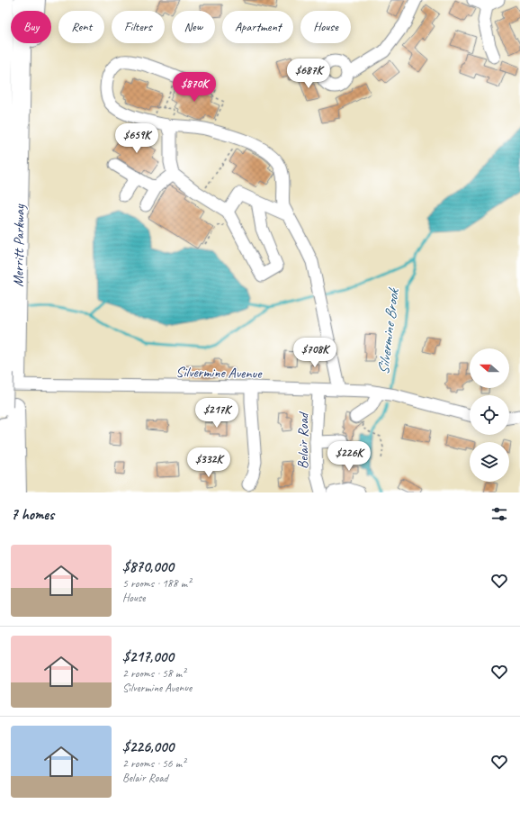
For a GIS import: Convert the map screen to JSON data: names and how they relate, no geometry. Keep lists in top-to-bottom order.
{
  "streets": {
    "highway": ["Merritt Parkway"],
    "street": ["Silvermine Avenue", "Belair Road"]
  },
  "crossings": [
    ["Merritt Parkway", "Silvermine Avenue"],
    ["Silvermine Avenue", "Belair Road"]
  ],
  "water": ["Silvermine Brook"],
  "north": "left",
  "page": {
    "chip": [
      "Buy",
      "Rent",
      "Filters",
      "New",
      "Apartment",
      "House"
    ],
    "price": [
      "$687K",
      "$870K",
      "$659K",
      "$708K",
      "$217K",
      "$226K",
      "$332K"
    ],
    "heading": "7 homes",
    "list": [
      {
        "name": "$870,000",
        "note": "5 rooms · 188 m² · House"
      },
      {
        "name": "$217,000",
        "note": "2 rooms · 58 m² · Silvermine Avenue"
      },
      {
        "name": "$226,000",
        "note": "2 rooms · 56 m² · Belair Road"
      }
    ]
  }
}
